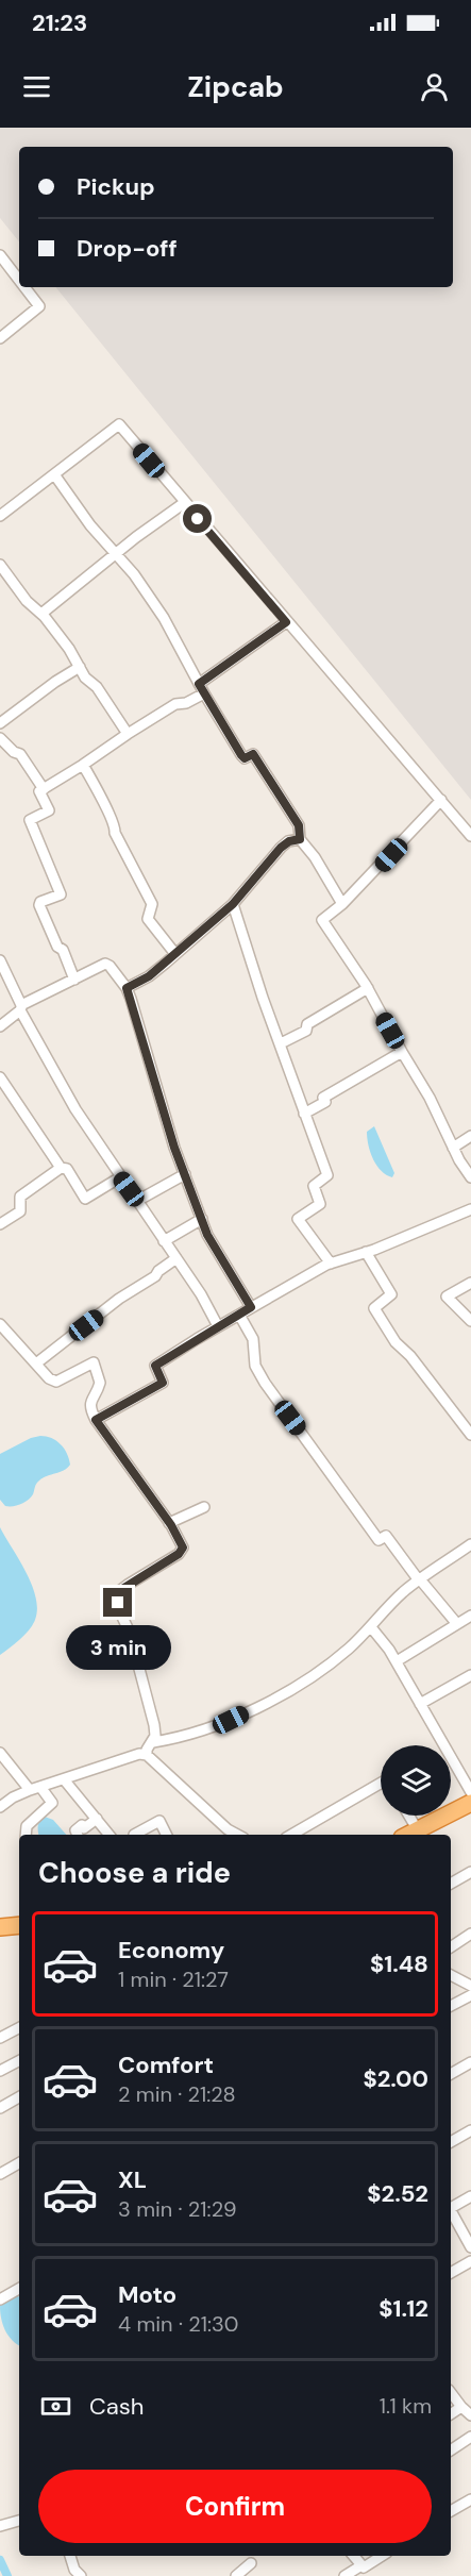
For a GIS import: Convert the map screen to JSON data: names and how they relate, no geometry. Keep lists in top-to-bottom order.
{
  "page": {
    "status": "21:23",
    "header": "Zipcab",
    "banner": ["Pickup", "Drop-off"],
    "bubble": "3 min",
    "heading": "Choose a ride",
    "list": [
      {
        "name": "Economy",
        "note": "1 min · 21:27",
        "value": "$1.48"
      },
      {
        "name": "Comfort",
        "note": "2 min · 21:28",
        "value": "$2.00"
      },
      {
        "name": "XL",
        "note": "3 min · 21:29",
        "value": "$2.52"
      },
      {
        "name": "Moto",
        "note": "4 min · 21:30",
        "value": "$1.12"
      }
    ],
    "pay": ["Cash", "1.1 km"],
    "buttons": "Confirm"
  }
}
